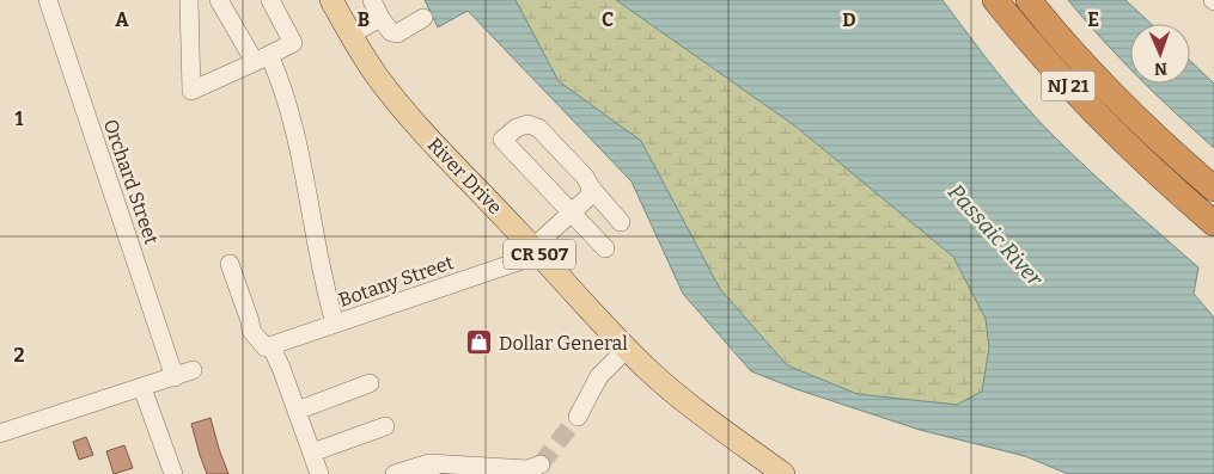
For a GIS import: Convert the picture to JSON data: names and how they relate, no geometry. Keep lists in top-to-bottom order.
{
  "streets": {
    "highway": ["NJ 21"],
    "main road": ["River Drive", "CR 507"],
    "street": ["Orchard Street", "Botany Street"]
  },
  "crossings": [
    ["River Drive", "Botany Street"]
  ],
  "water": ["Passaic River"],
  "places": {
    "shop": ["Dollar General"]
  },
  "north": "bottom",
  "grid": {
    "columns": [
      "A",
      "B",
      "C",
      "D",
      "E"
    ],
    "rows": ["1", "2"]
  }
}
